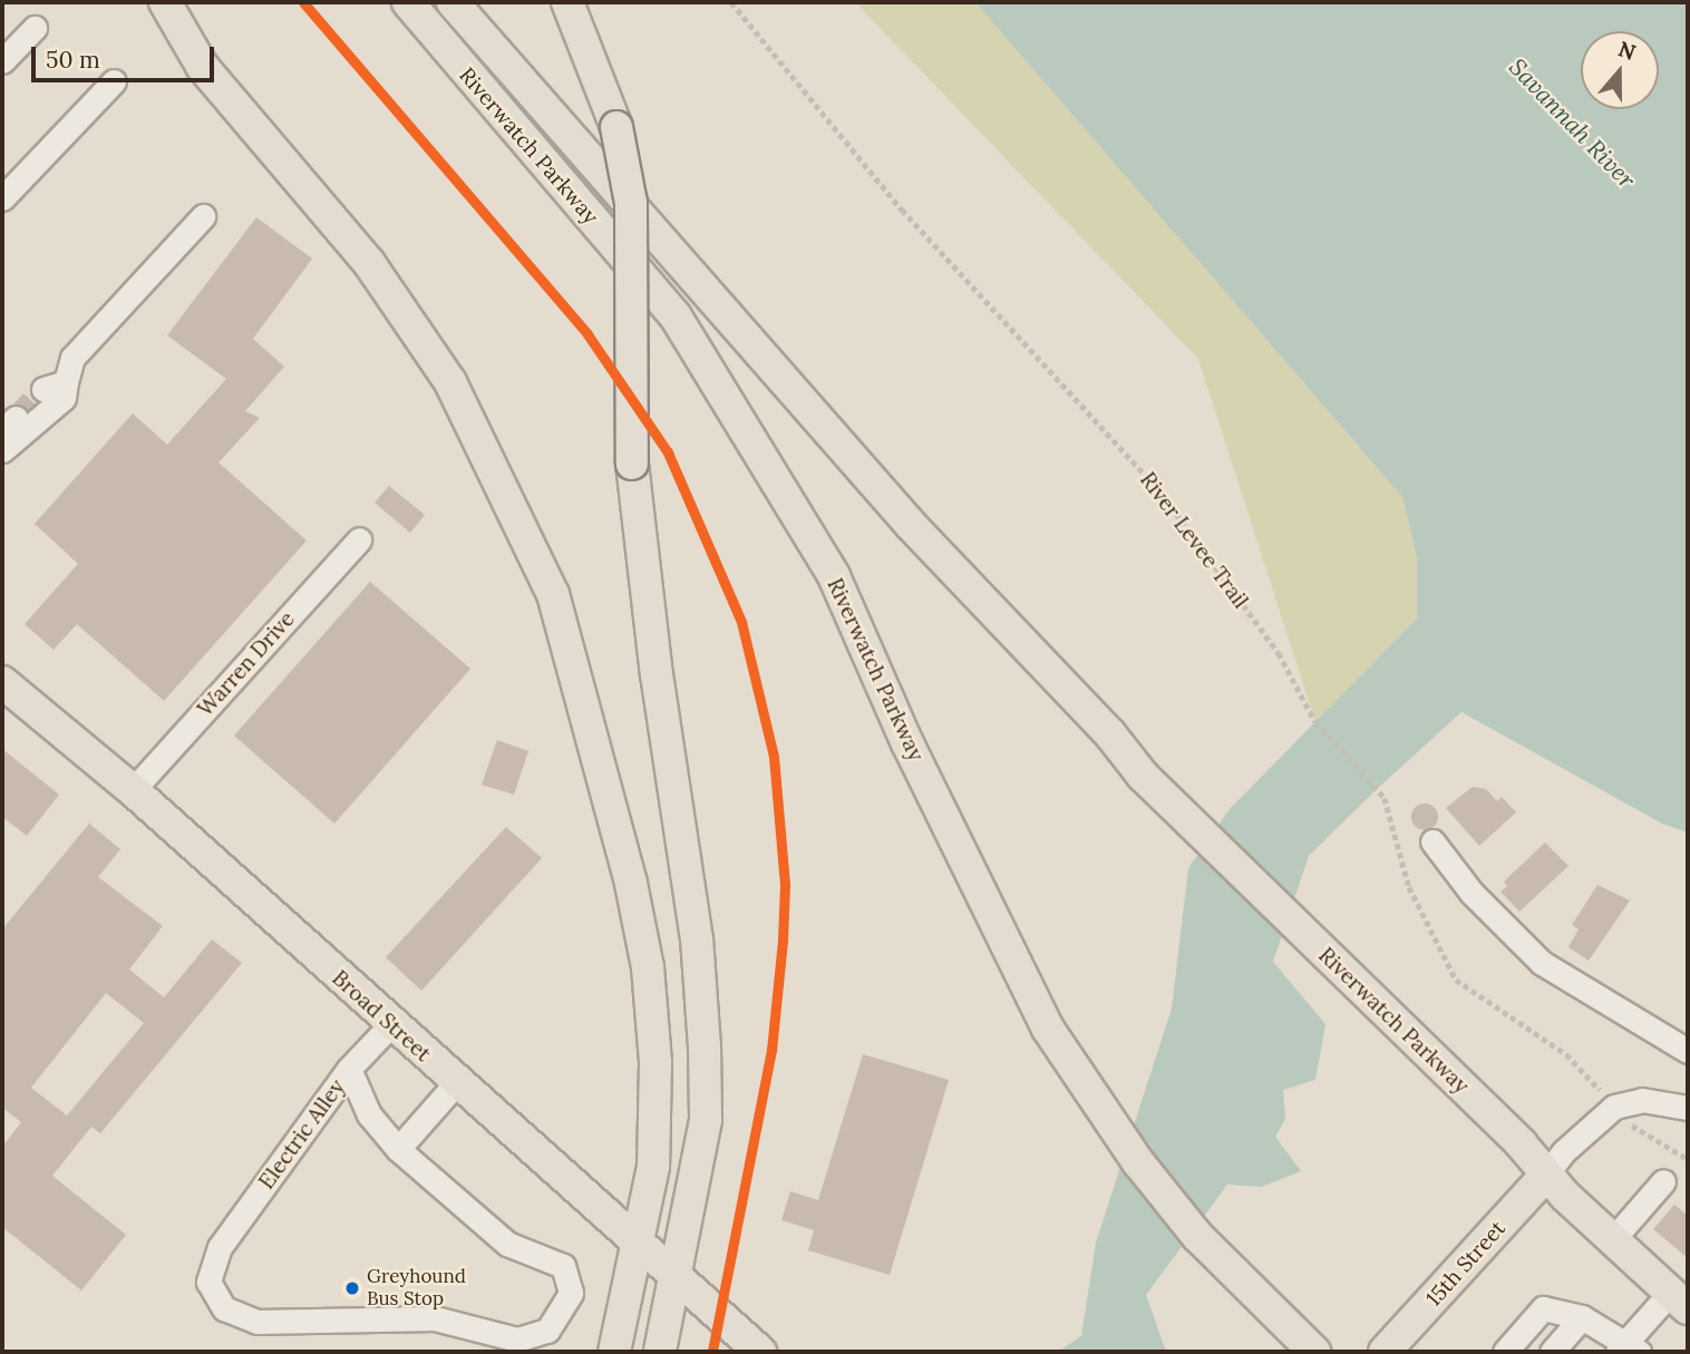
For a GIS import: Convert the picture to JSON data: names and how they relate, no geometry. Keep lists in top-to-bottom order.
{
  "streets": {
    "main road": ["Riverwatch Parkway", "Broad Street", "15th Street"],
    "street": ["Warren Drive", "Electric Alley"],
    "path": ["River Levee Trail"]
  },
  "crossings": [
    ["Riverwatch Parkway", "15th Street"],
    ["Warren Drive", "Broad Street"],
    ["Broad Street", "Electric Alley"]
  ],
  "water": ["Savannah River"],
  "places": ["Greyhound Bus Stop"],
  "scale_bar": "50 m",
  "north": "top"
}
